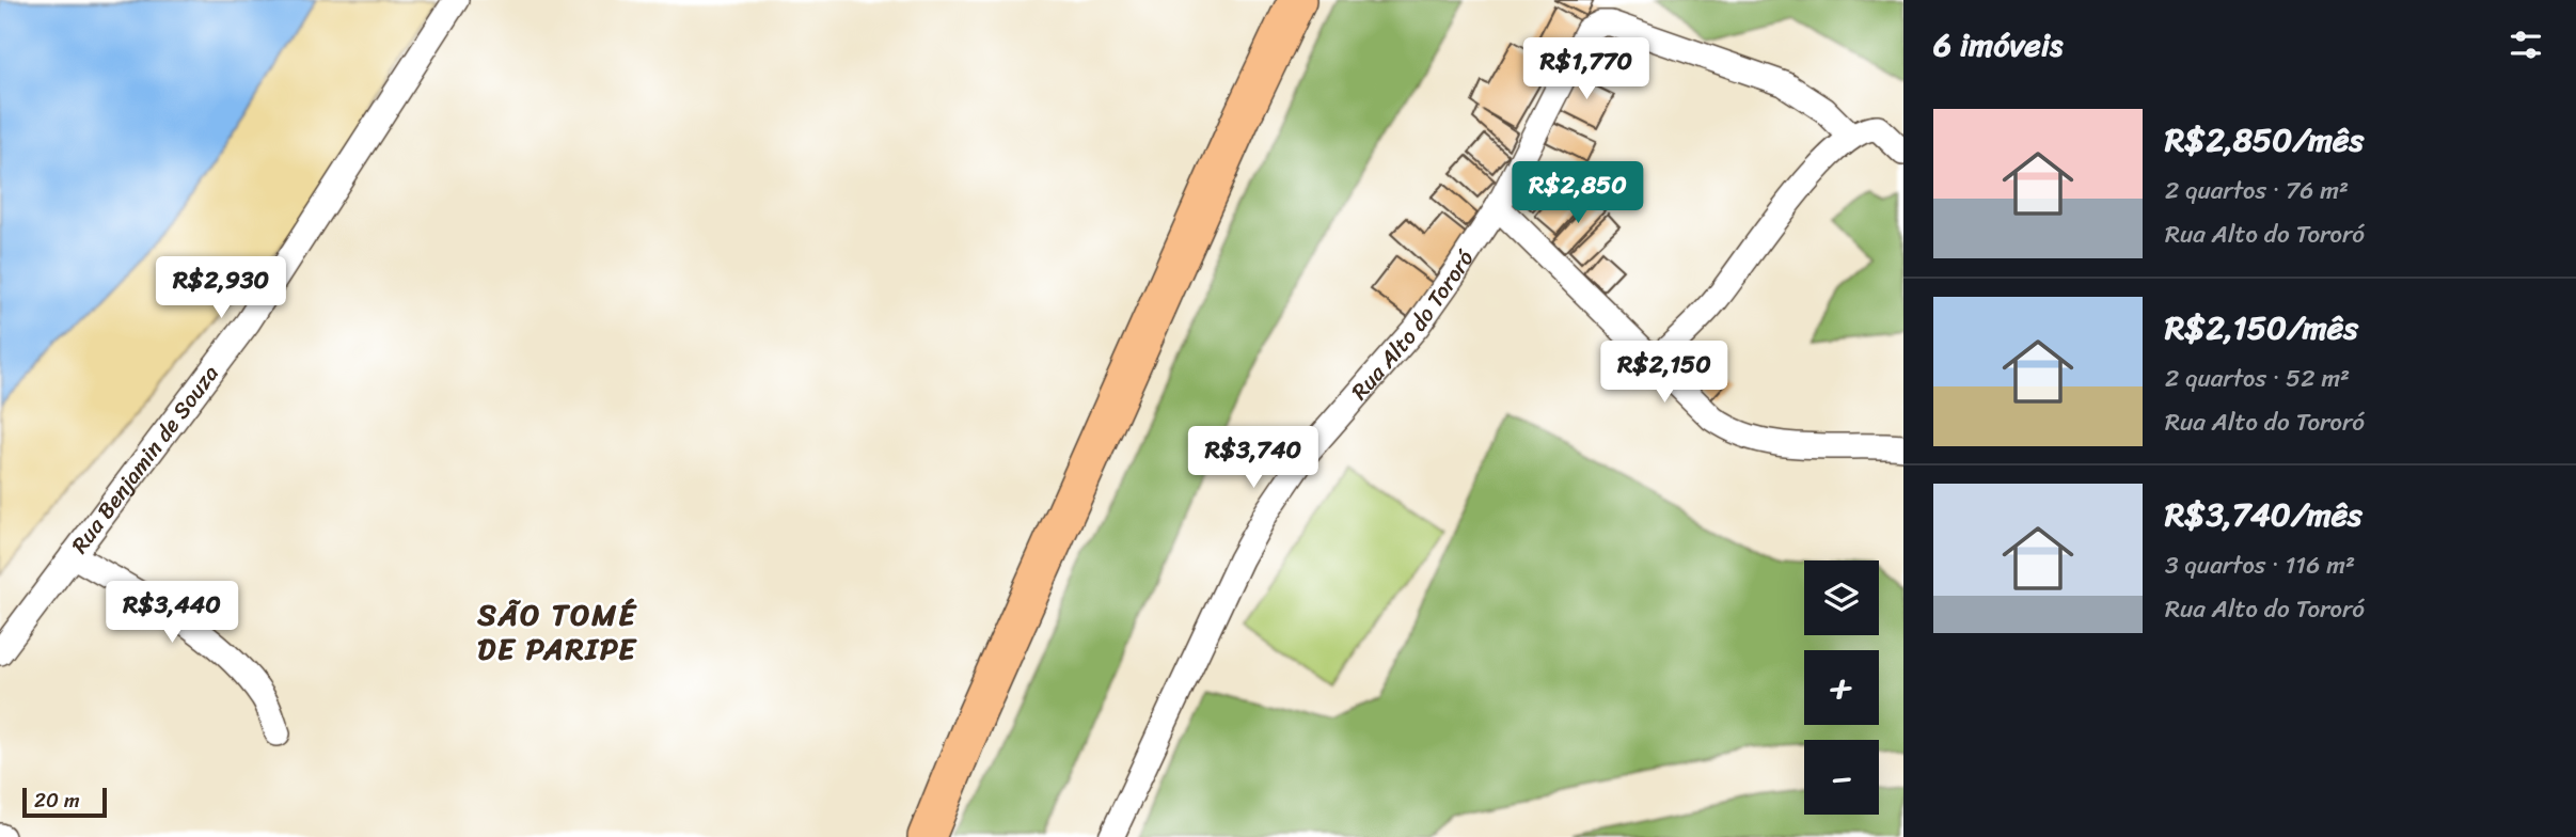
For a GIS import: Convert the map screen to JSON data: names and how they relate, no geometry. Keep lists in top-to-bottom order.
{
  "streets": {
    "street": ["Rua Alto do Tororó", "Rua Benjamin de Souza"]
  },
  "districts": ["SÃO TOMÉ DE PARIPE"],
  "scale_bar": "20 m",
  "page": {
    "heading": "6 imóveis",
    "price": [
      "R$1,770",
      "R$2,850",
      "R$2,930",
      "R$2,150",
      "R$3,740",
      "R$3,440"
    ],
    "list": [
      {
        "name": "R$2,850/mês",
        "note": "2 quartos · 76 m² · Rua Alto do Tororó"
      },
      {
        "name": "R$2,150/mês",
        "note": "2 quartos · 52 m² · Rua Alto do Tororó"
      },
      {
        "name": "R$3,740/mês",
        "note": "3 quartos · 116 m² · Rua Alto do Tororó"
      }
    ],
    "map_buttons": ["+", "−"],
    "scale": "20 m"
  }
}
